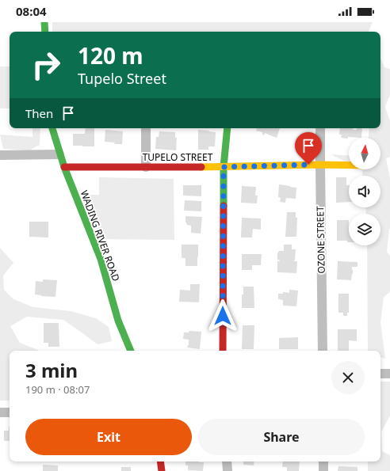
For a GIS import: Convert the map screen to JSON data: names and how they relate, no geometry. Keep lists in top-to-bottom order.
{
  "streets": {
    "street": ["TUPELO STREET", "WADING RIVER ROAD", "OZONE STREET"]
  },
  "crossings": [
    ["TUPELO STREET", "WADING RIVER ROAD"],
    ["TUPELO STREET", "OZONE STREET"]
  ],
  "north": "top",
  "page": {
    "status": "08:04",
    "turn": ["120 m", "Tupelo Street"],
    "then": "Then",
    "heading": ["3 min", "190 m · 08:07"],
    "buttons": ["Exit", "Share"]
  }
}
